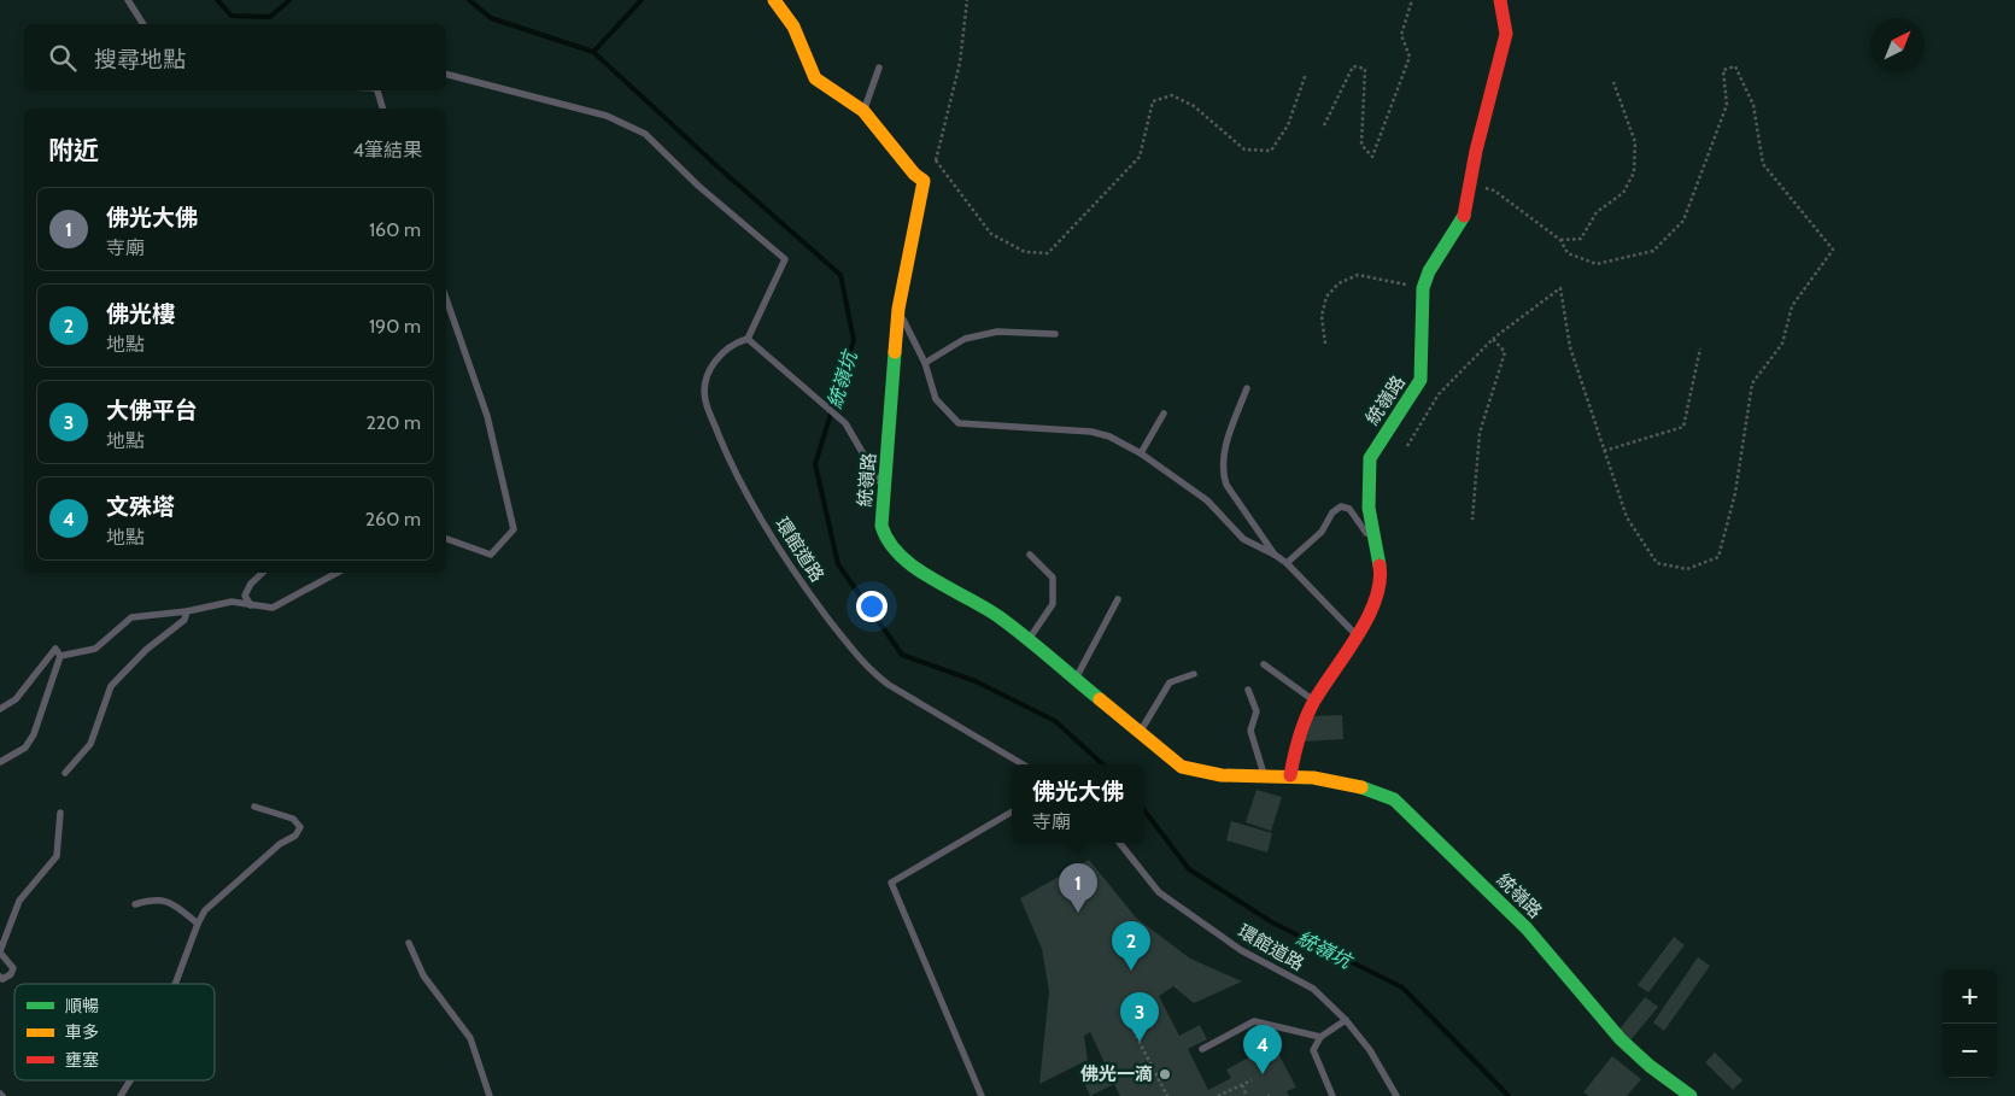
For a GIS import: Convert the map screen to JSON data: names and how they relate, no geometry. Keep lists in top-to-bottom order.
{
  "streets": {
    "street": ["統嶺路"],
    "lane": ["環館道路"]
  },
  "water": ["統嶺坑"],
  "places": ["佛光一滴"],
  "legend": ["順暢", "車多", "壅塞"],
  "north": "top right",
  "page": {
    "search": "搜尋地點",
    "heading": ["附近", "4筆結果"],
    "list": [
      {
        "mark": "1",
        "name": "佛光大佛",
        "note": "寺廟",
        "value": "160 m"
      },
      {
        "mark": "2",
        "name": "佛光樓",
        "note": "地點",
        "value": "190 m"
      },
      {
        "mark": "3",
        "name": "大佛平台",
        "note": "地點",
        "value": "220 m"
      },
      {
        "mark": "4",
        "name": "文殊塔",
        "note": "地點",
        "value": "260 m"
      }
    ],
    "popup": ["佛光大佛", "寺廟"],
    "pins": [
      "1",
      "2",
      "3",
      "4"
    ],
    "map_buttons": ["+", "−"]
  }
}
